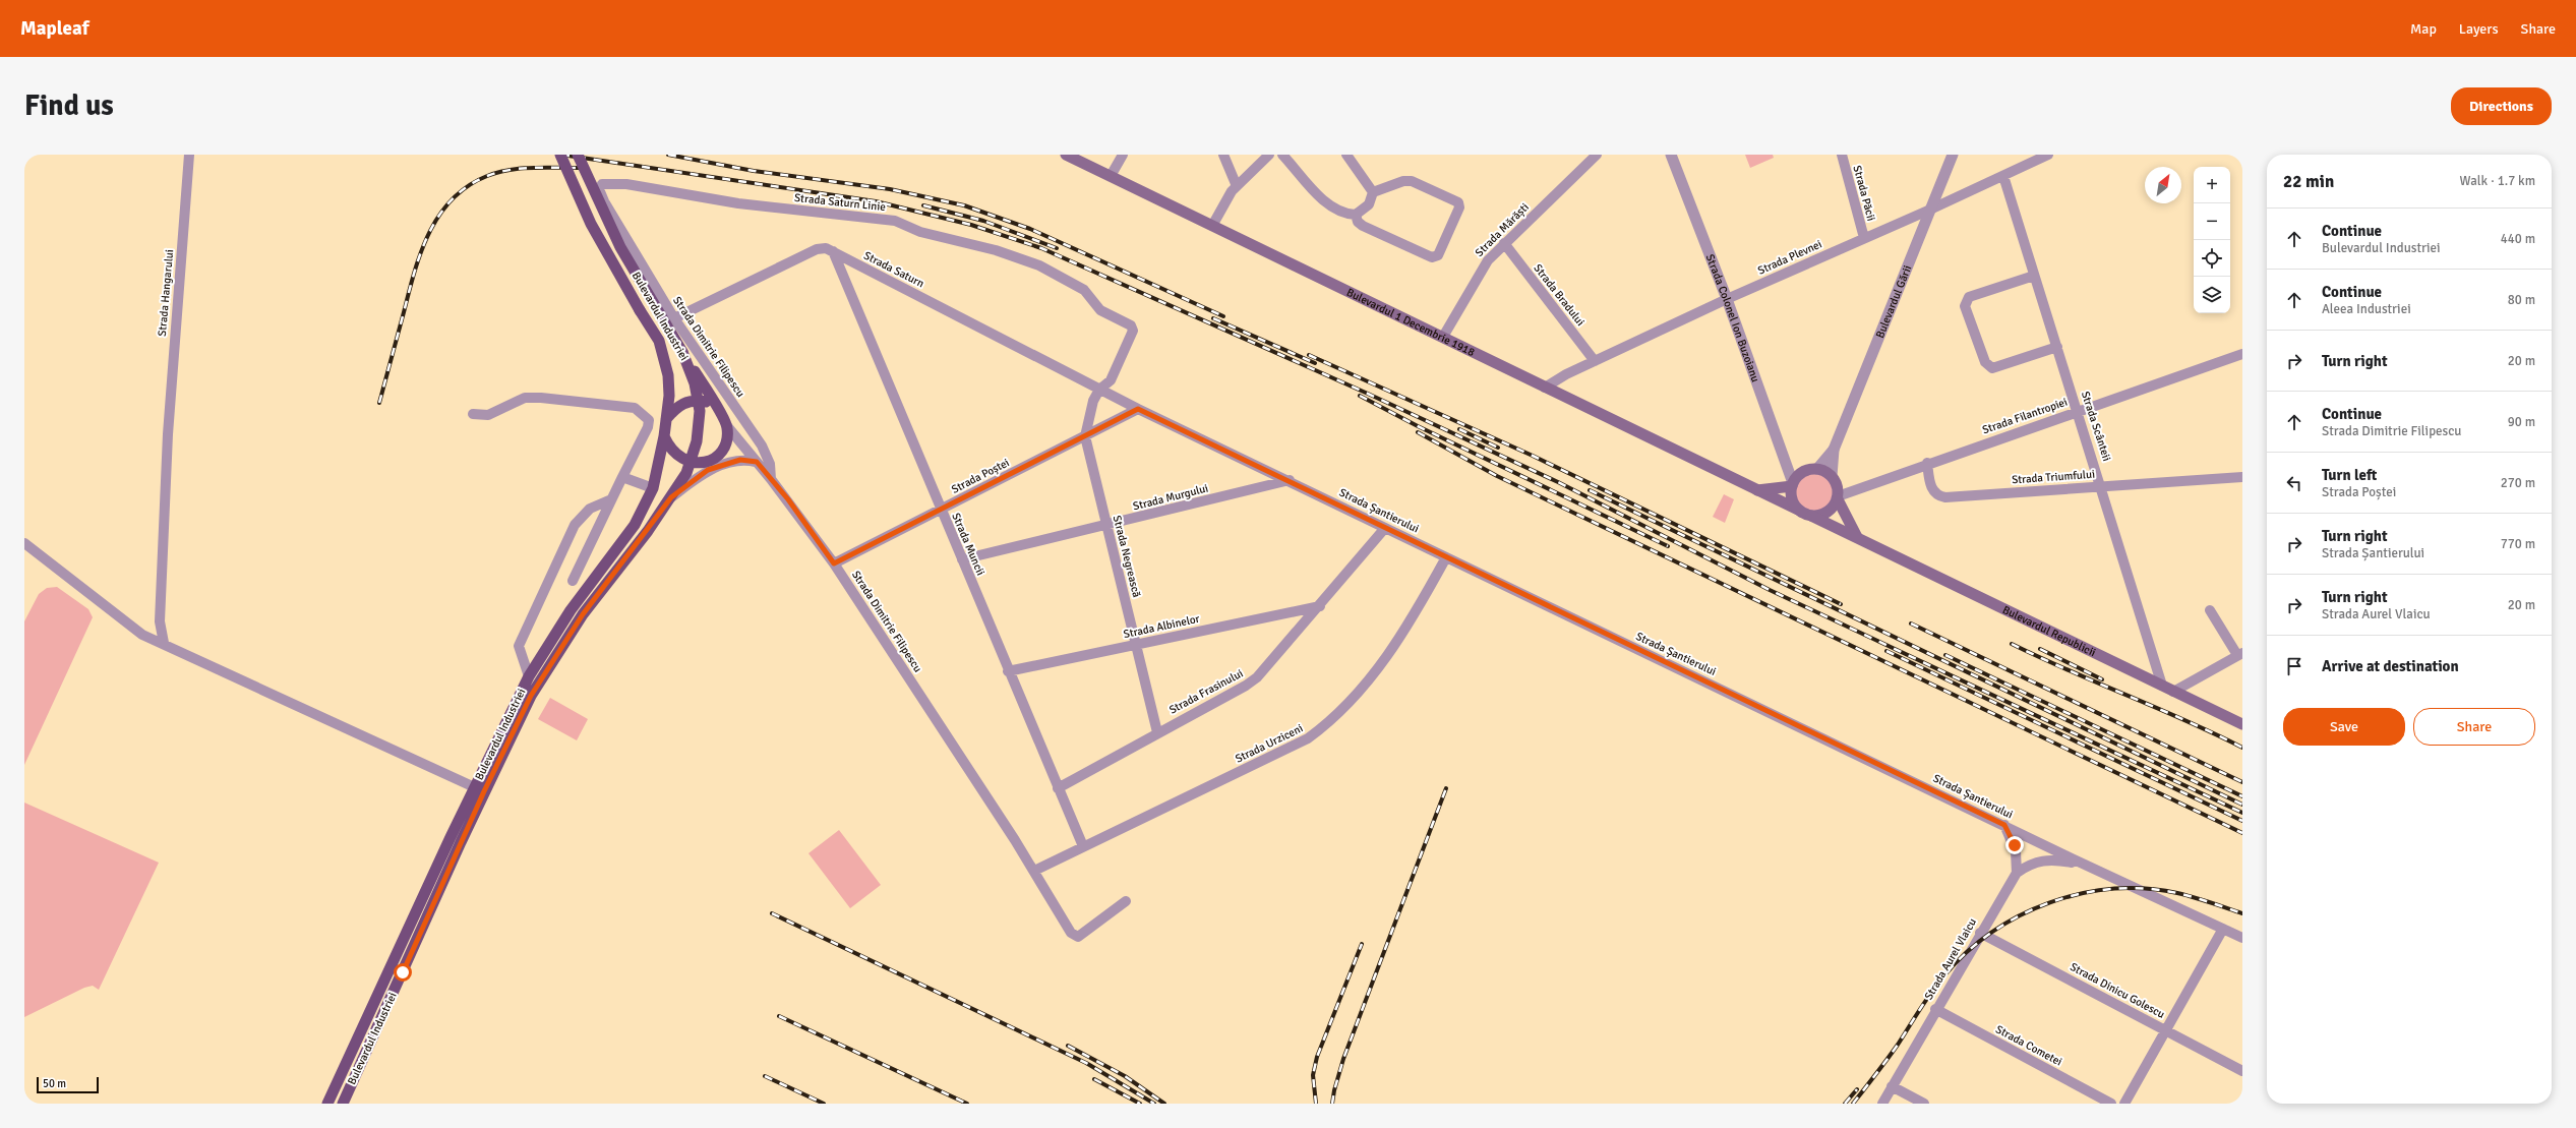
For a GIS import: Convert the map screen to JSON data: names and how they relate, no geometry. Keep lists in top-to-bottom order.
{
  "streets": {
    "main road": ["Bulevardul Industriei", "Bulevardul 1 Decembrie 1918", "Bulevardul Republicii"],
    "street": [
      "Strada Păcii",
      "Strada Saturn Linie",
      "Strada Mărăști",
      "Strada Plevnei",
      "Strada Saturn",
      "Strada Hangarului",
      "Strada Bradului",
      "Bulevardul Gării",
      "Strada Colonel Ion Buzoianu",
      "Strada Dimitrie Filipescu",
      "Strada Filantropiei",
      "Strada Scânteii",
      "Strada Poștei",
      "Strada Triumfului",
      "Strada Murgului",
      "Strada Șantierului",
      "Strada Muncii",
      "Strada Negrească",
      "Strada Albinelor",
      "Strada Frasinului",
      "Strada Urziceni",
      "Strada Aurel Vlaicu",
      "Strada Dinicu Golescu",
      "Strada Cometei"
    ]
  },
  "crossings": [
    ["Strada Păcii", "Strada Plevnei"],
    ["Strada Saturn Linie", "Strada Dimitrie Filipescu"],
    ["Strada Saturn Linie", "Strada Negrească"],
    ["Strada Mărăști", "Strada Bradului"],
    ["Strada Mărăști", "Bulevardul 1 Decembrie 1918"],
    ["Strada Plevnei", "Strada Bradului"],
    ["Strada Plevnei", "Bulevardul Gării"],
    ["Strada Plevnei", "Strada Colonel Ion Buzoianu"],
    ["Strada Plevnei", "Bulevardul 1 Decembrie 1918"],
    ["Strada Plevnei", "Strada Scânteii"],
    ["Strada Saturn", "Strada Dimitrie Filipescu"],
    ["Strada Saturn", "Strada Șantierului"],
    ["Strada Saturn", "Strada Muncii"],
    ["Strada Saturn", "Strada Negrească"],
    ["Bulevardul Gării", "Strada Colonel Ion Buzoianu"],
    ["Bulevardul Gării", "Bulevardul 1 Decembrie 1918"],
    ["Bulevardul Gării", "Strada Filantropiei"],
    ["Bulevardul Gării", "Bulevardul Republicii"],
    ["Strada Colonel Ion Buzoianu", "Bulevardul 1 Decembrie 1918"],
    ["Strada Colonel Ion Buzoianu", "Strada Filantropiei"],
    ["Strada Colonel Ion Buzoianu", "Bulevardul Republicii"],
    ["Bulevardul 1 Decembrie 1918", "Strada Filantropiei"],
    ["Bulevardul 1 Decembrie 1918", "Bulevardul Republicii"],
    ["Strada Dimitrie Filipescu", "Strada Poștei"],
    ["Strada Dimitrie Filipescu", "Strada Urziceni"],
    ["Strada Filantropiei", "Strada Scânteii"],
    ["Strada Filantropiei", "Strada Triumfului"],
    ["Strada Filantropiei", "Bulevardul Republicii"],
    ["Strada Scânteii", "Strada Triumfului"],
    ["Strada Scânteii", "Bulevardul Republicii"],
    ["Strada Poștei", "Strada Șantierului"],
    ["Strada Poștei", "Strada Muncii"],
    ["Strada Poștei", "Strada Negrească"],
    ["Strada Murgului", "Strada Șantierului"],
    ["Strada Murgului", "Strada Muncii"],
    ["Strada Murgului", "Strada Negrească"],
    ["Strada Șantierului", "Strada Negrească"],
    ["Strada Șantierului", "Strada Frasinului"],
    ["Strada Șantierului", "Strada Urziceni"],
    ["Strada Muncii", "Strada Albinelor"],
    ["Strada Muncii", "Strada Frasinului"],
    ["Strada Muncii", "Strada Urziceni"],
    ["Strada Negrească", "Strada Albinelor"],
    ["Strada Negrească", "Strada Frasinului"],
    ["Strada Albinelor", "Strada Frasinului"],
    ["Strada Aurel Vlaicu", "Strada Dinicu Golescu"],
    ["Strada Aurel Vlaicu", "Strada Cometei"]
  ],
  "scale_bar": "50 m",
  "north": "top right",
  "page": {
    "header": "Mapleaf",
    "nav": ["Map", "Layers", "Share"],
    "buttons": [
      "Directions",
      ["Save", "Share"]
    ],
    "title": "Find us",
    "heading": ["22 min", "Walk · 1.7 km"],
    "map_buttons": ["+", "−"],
    "list": [
      ["Continue", "Bulevardul Industriei", "440 m"],
      ["Continue", "Aleea Industriei", "80 m"],
      ["Turn right", "20 m"],
      ["Continue", "Strada Dimitrie Filipescu", "90 m"],
      ["Turn left", "Strada Poștei", "270 m"],
      ["Turn right", "Strada Șantierului", "770 m"],
      ["Turn right", "Strada Aurel Vlaicu", "20 m"],
      "Arrive at destination"
    ],
    "scale": "50 m"
  }
}
